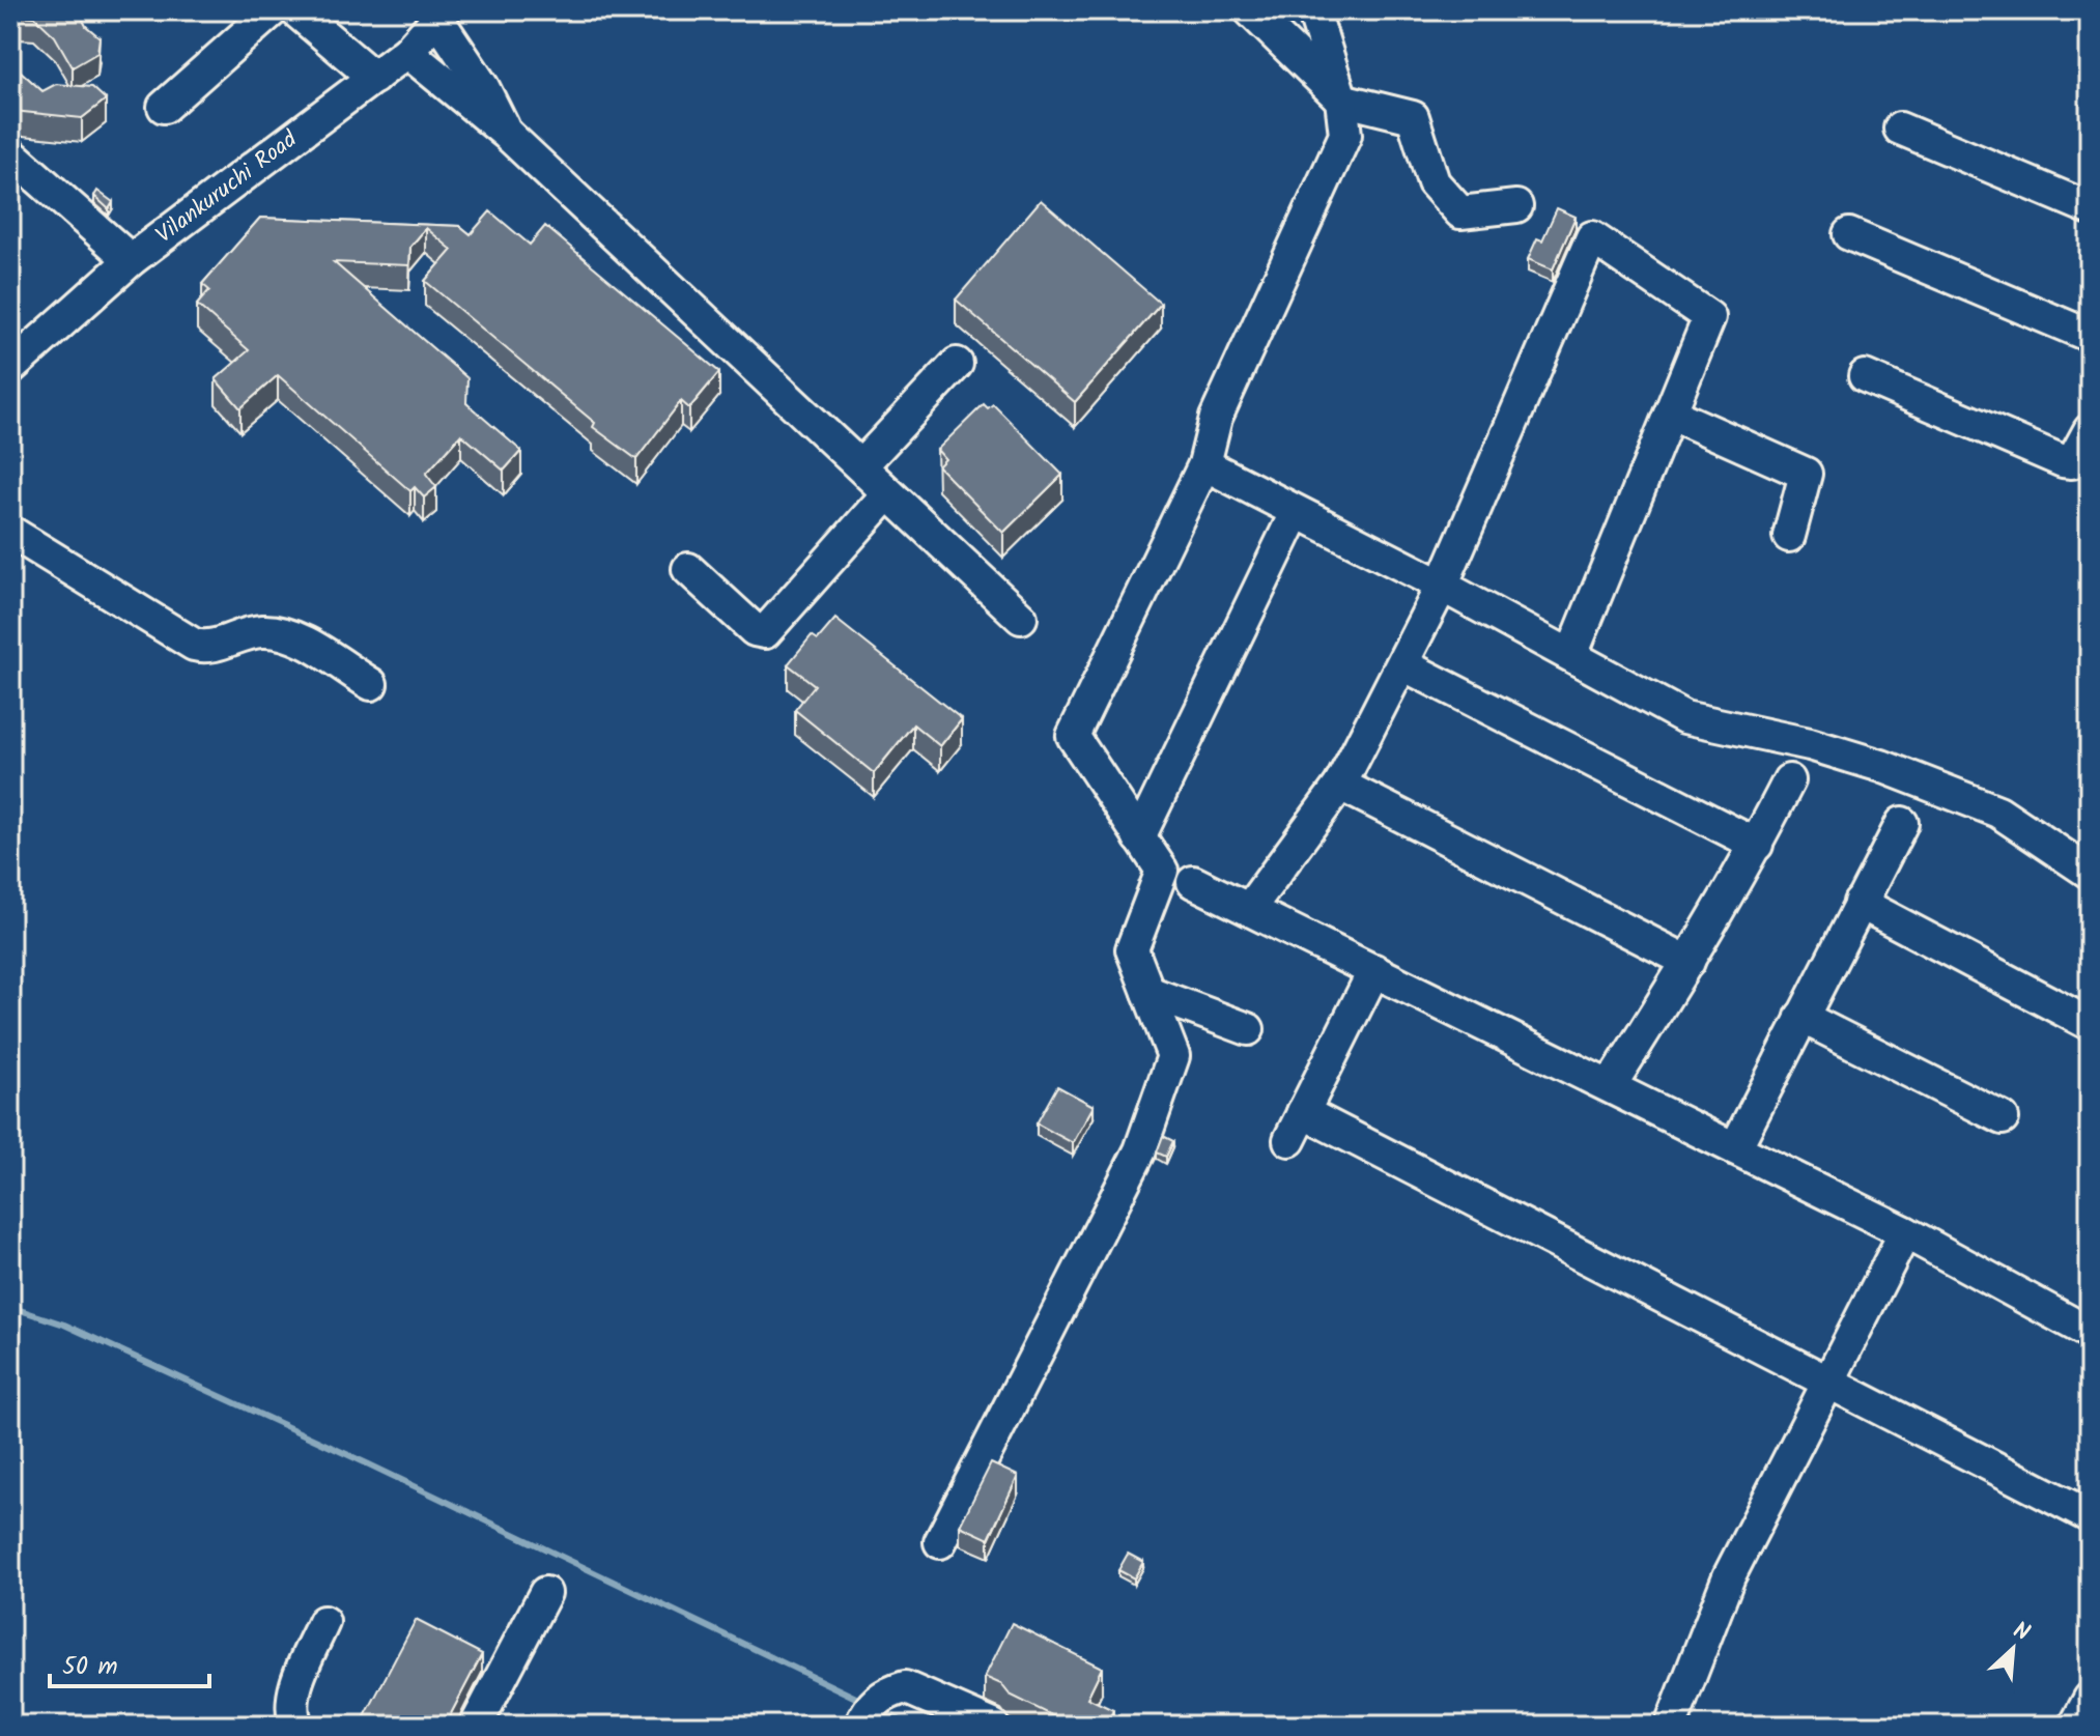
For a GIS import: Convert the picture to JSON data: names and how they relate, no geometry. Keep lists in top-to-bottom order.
{
  "streets": {
    "street": ["Vilankuruchi Road"]
  },
  "scale_bar": "50 m",
  "north": "top right"
}
